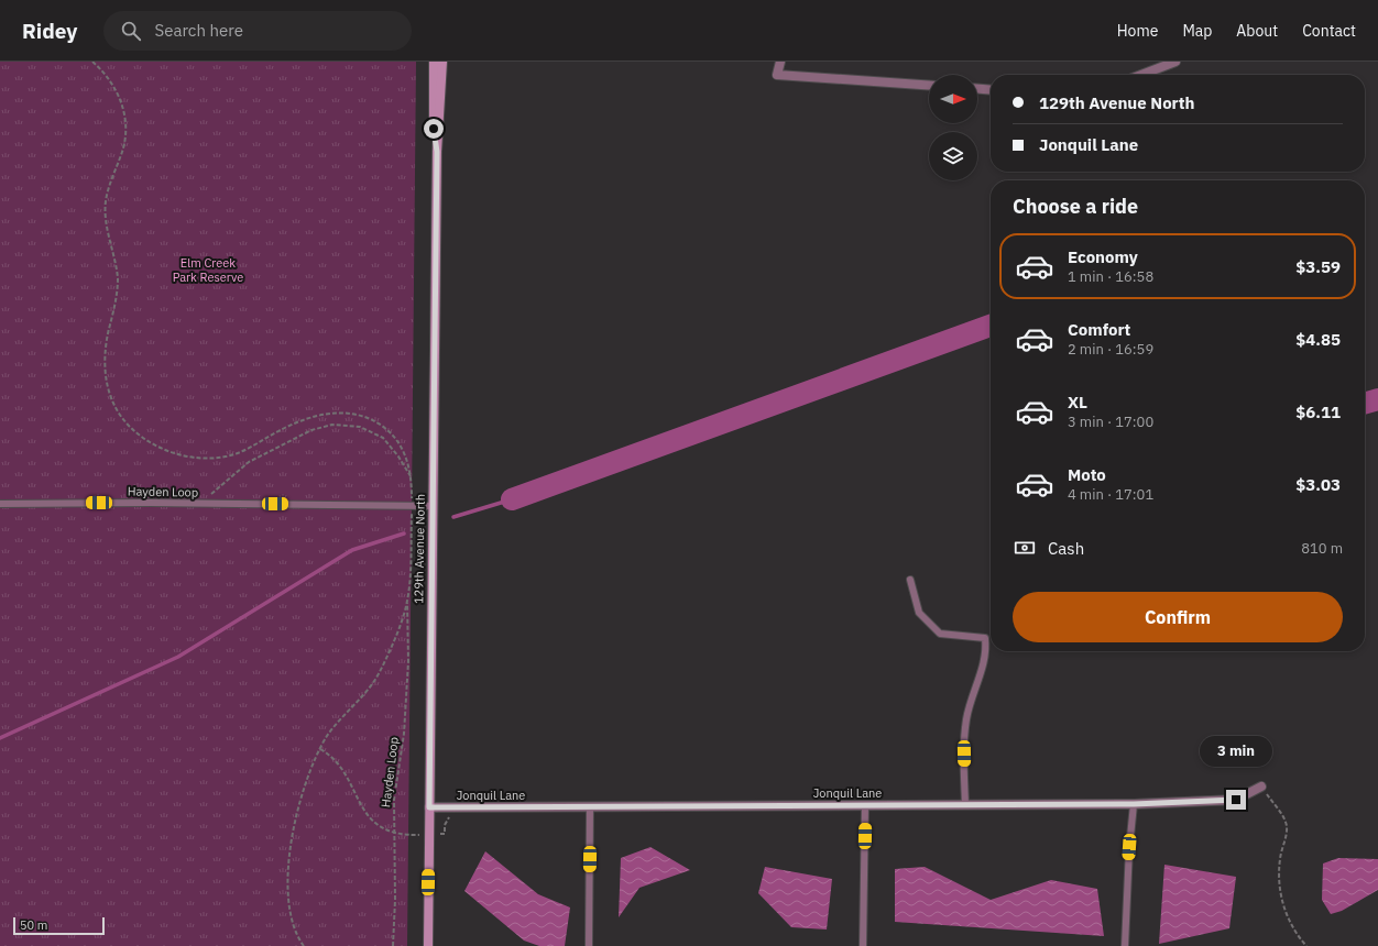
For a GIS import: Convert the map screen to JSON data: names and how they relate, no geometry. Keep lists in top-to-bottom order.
{
  "streets": {
    "main road": ["129th Avenue North"],
    "street": ["Jonquil Lane"],
    "path": ["Hayden Loop"]
  },
  "crossings": [
    ["129th Avenue North", "Jonquil Lane"]
  ],
  "parks": ["Elm Creek Park Reserve"],
  "scale_bar": "50 m",
  "north": "right",
  "page": {
    "header": "Ridey",
    "search": "Search here",
    "nav": [
      "Home",
      "Map",
      "About",
      "Contact"
    ],
    "banner": ["129th Avenue North", "Jonquil Lane"],
    "heading": "Choose a ride",
    "list": [
      {
        "name": "Economy",
        "note": "1 min · 16:58",
        "value": "$3.59"
      },
      {
        "name": "Comfort",
        "note": "2 min · 16:59",
        "value": "$4.85"
      },
      {
        "name": "XL",
        "note": "3 min · 17:00",
        "value": "$6.11"
      },
      {
        "name": "Moto",
        "note": "4 min · 17:01",
        "value": "$3.03"
      }
    ],
    "pay": ["Cash", "810 m"],
    "buttons": "Confirm",
    "bubble": "3 min",
    "scale": "50 m"
  }
}
